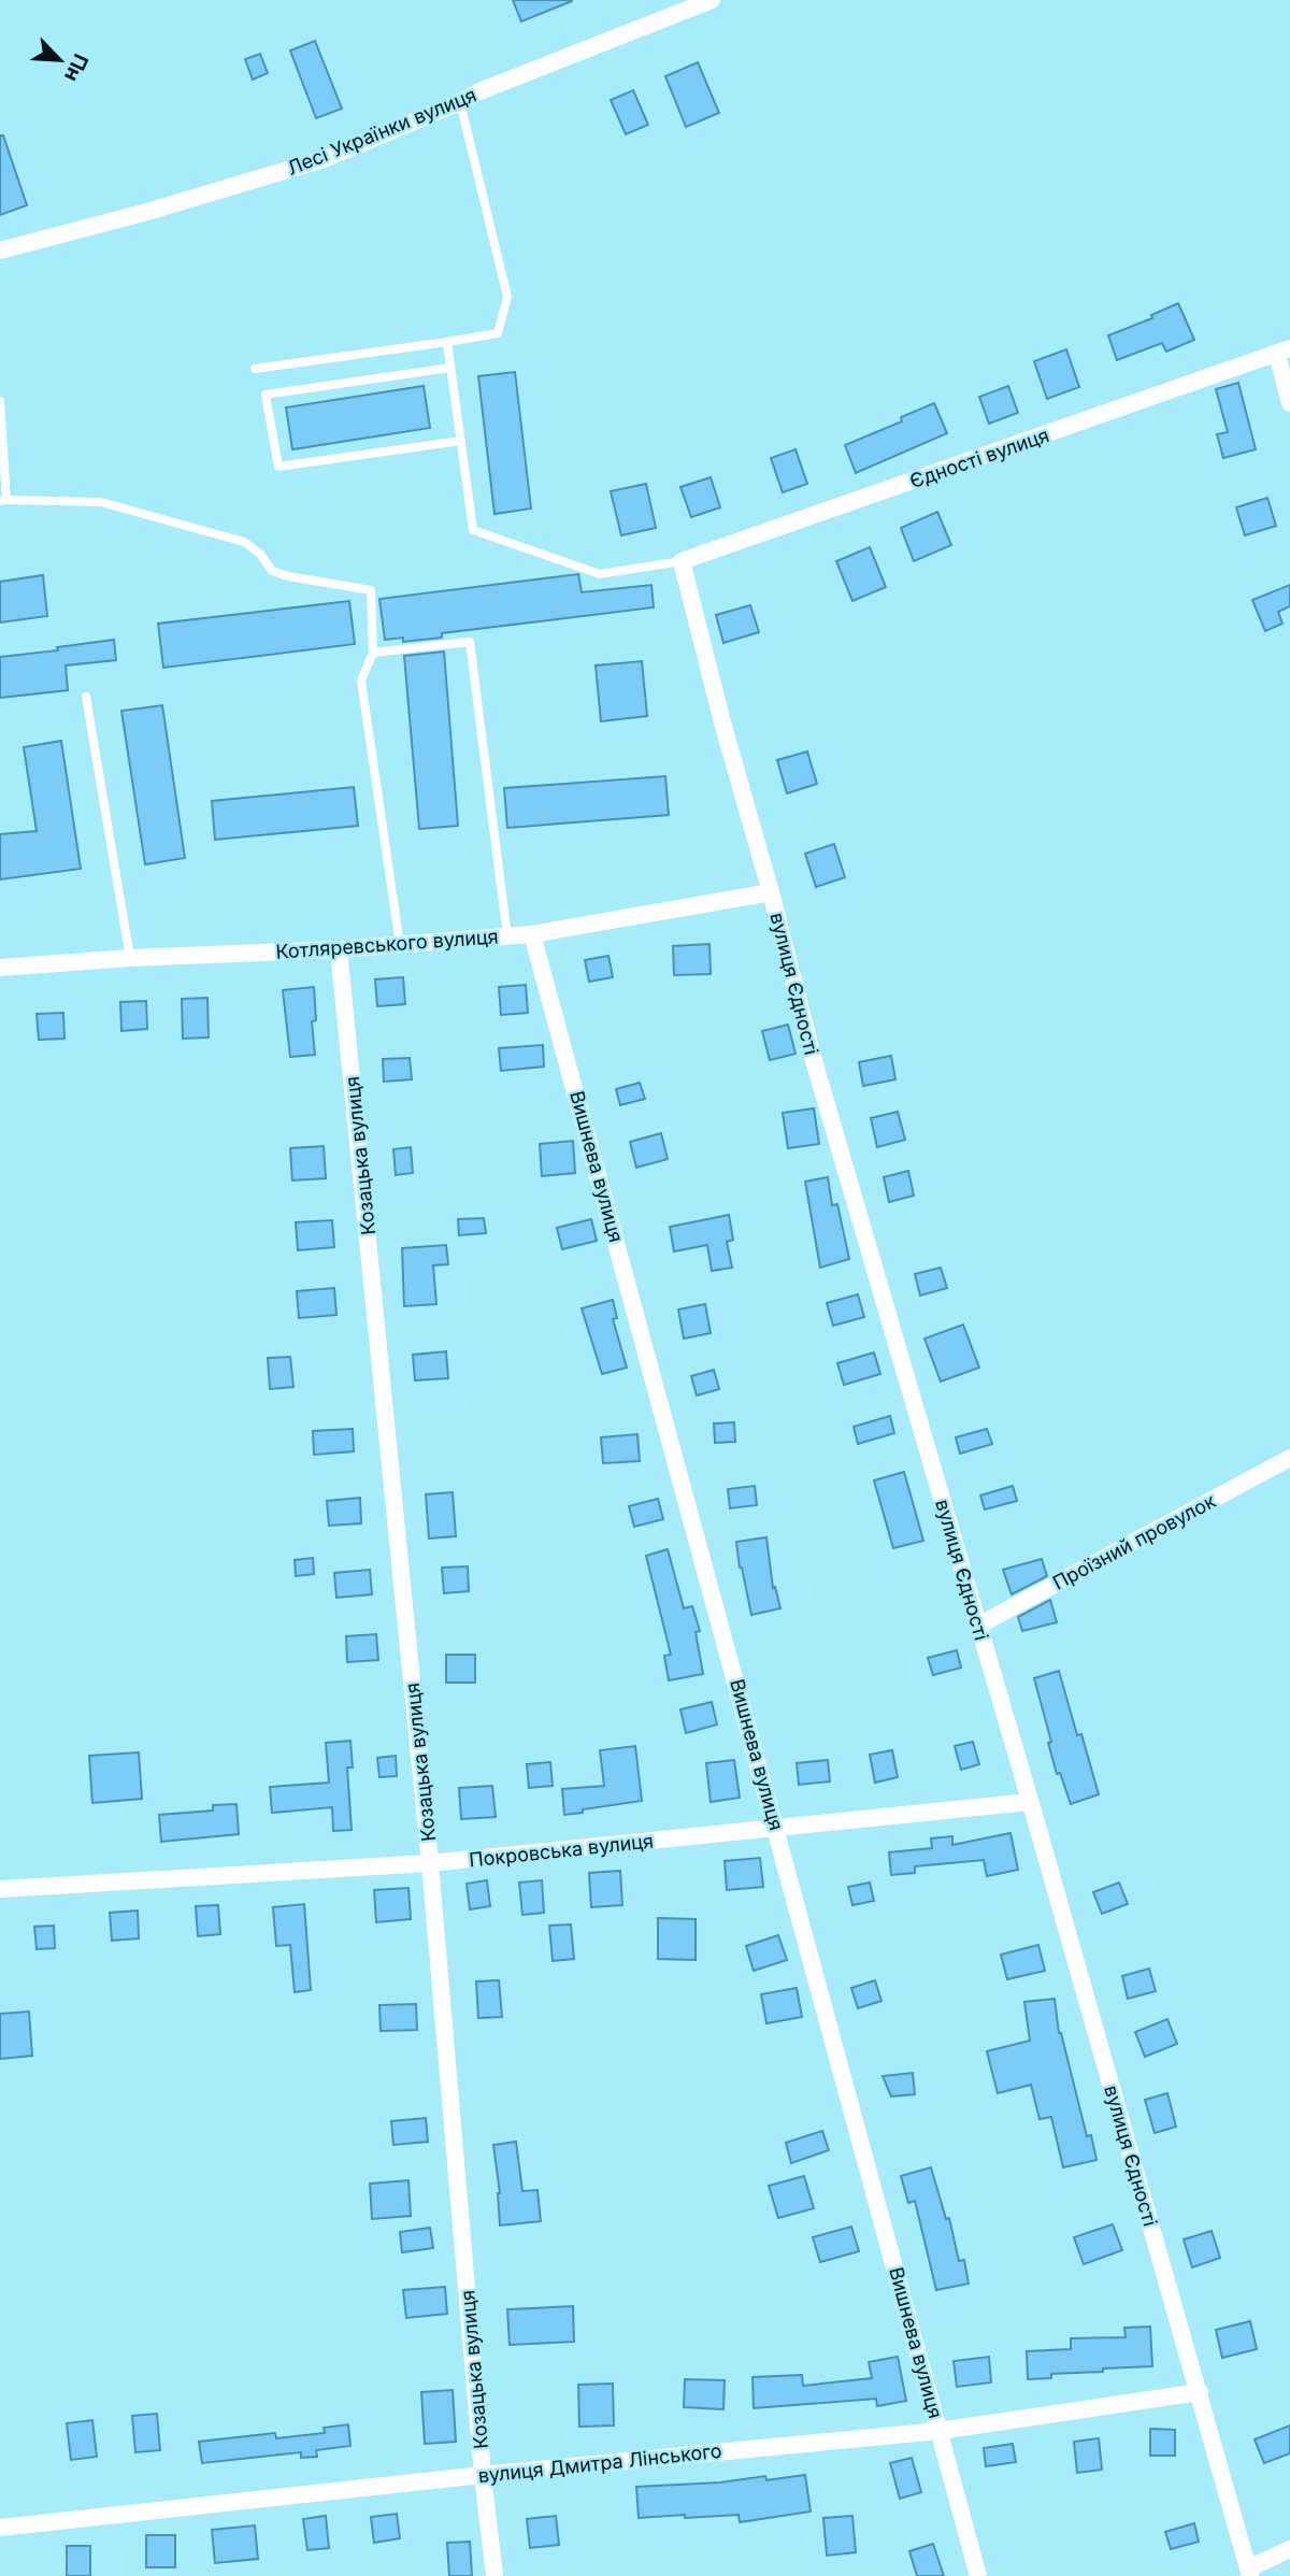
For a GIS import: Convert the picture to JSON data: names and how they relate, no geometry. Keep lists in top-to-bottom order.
{
  "streets": {
    "street": [
      "Лесі Українки вулиця",
      "Єдності вулиця",
      "Котляревського вулиця",
      "вулиця Єдності",
      "Козацька вулиця",
      "Вишнева вулиця",
      "Проїзний провулок",
      "Покровська вулиця",
      "вулиця Дмитра Лінського"
    ]
  },
  "crossings": [
    ["Єдності вулиця", "вулиця Єдності"],
    ["Котляревського вулиця", "вулиця Єдності"],
    ["Котляревського вулиця", "Козацька вулиця"],
    ["Котляревського вулиця", "Вишнева вулиця"],
    ["вулиця Єдності", "Проїзний провулок"],
    ["вулиця Єдності", "Покровська вулиця"],
    ["вулиця Єдності", "вулиця Дмитра Лінського"],
    ["Козацька вулиця", "Покровська вулиця"],
    ["Козацька вулиця", "вулиця Дмитра Лінського"],
    ["Вишнева вулиця", "Покровська вулиця"],
    ["Вишнева вулиця", "вулиця Дмитра Лінського"]
  ],
  "north": "bottom right"
}
